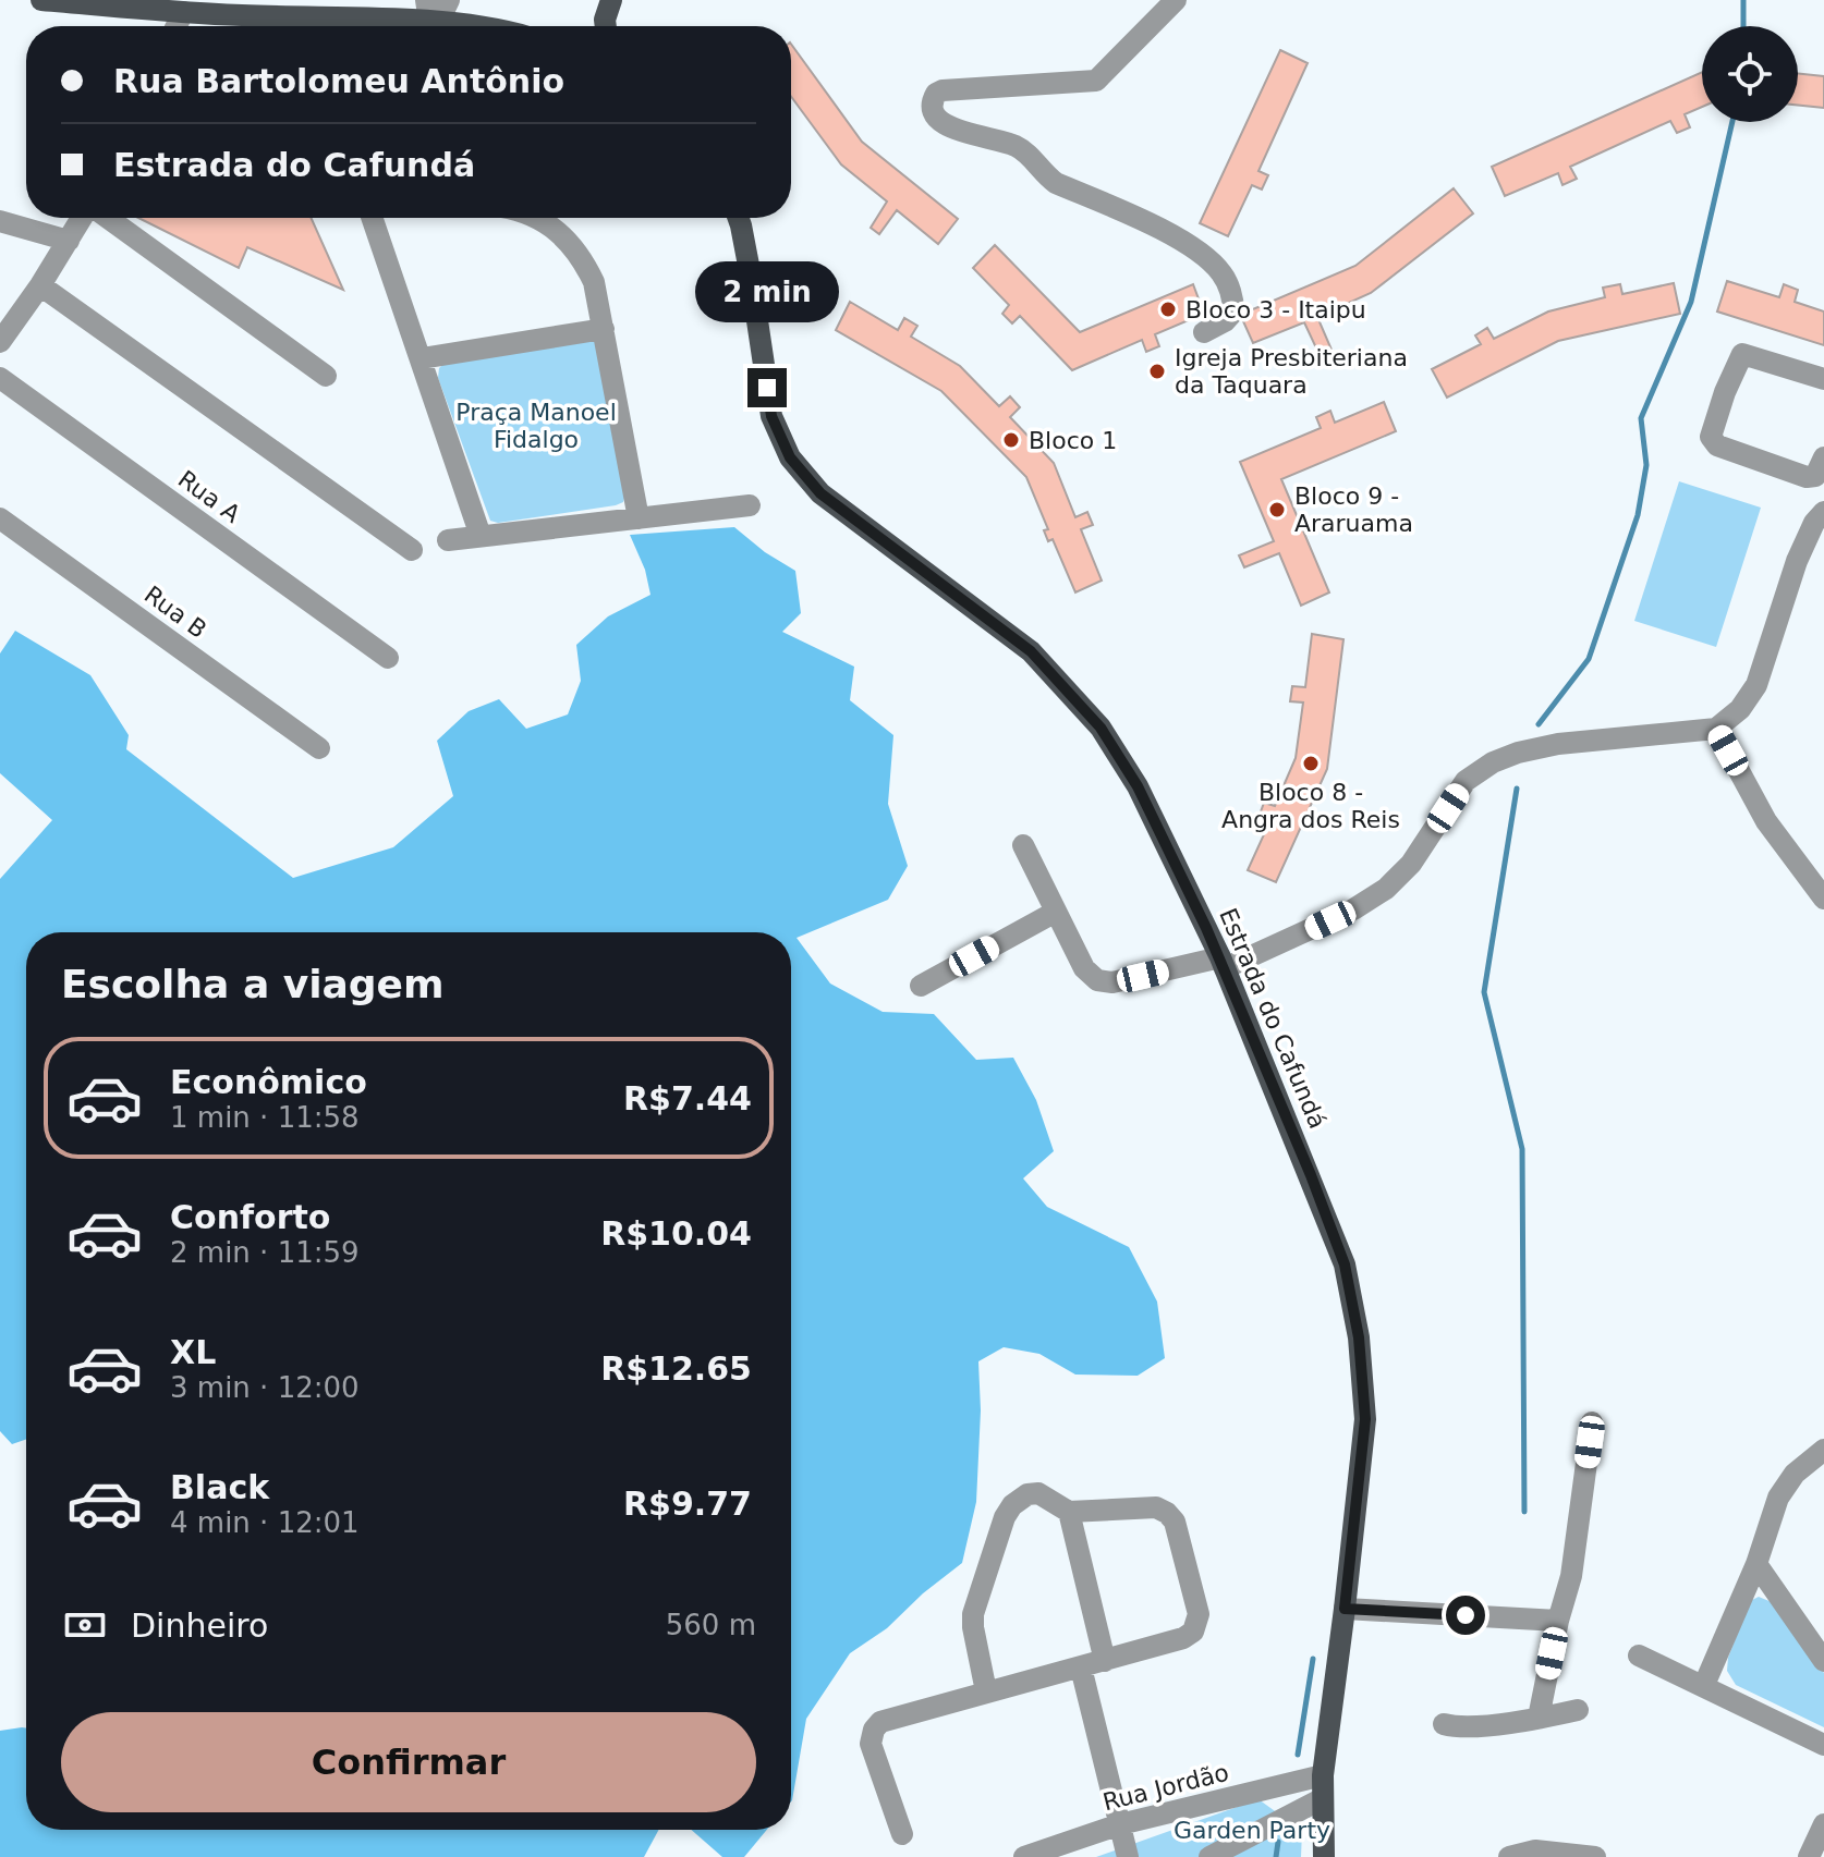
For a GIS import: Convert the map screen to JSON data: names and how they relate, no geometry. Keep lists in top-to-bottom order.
{
  "streets": {
    "main road": ["Estrada do Cafundá"],
    "street": ["Rua A", "Rua B", "Rua Jordão"]
  },
  "crossings": [
    ["Estrada do Cafundá", "Rua Jordão"]
  ],
  "parks": ["Praça Manoel Fidalgo", "Garden Party"],
  "places": [
    "Bloco 3 - Itaipu",
    "Igreja Presbiteriana da Taquara",
    "Bloco 1",
    "Bloco 9 - Araruama",
    "Bloco 8 - Angra dos Reis"
  ],
  "page": {
    "banner": ["Rua Bartolomeu Antônio", "Estrada do Cafundá"],
    "bubble": "2 min",
    "heading": "Escolha a viagem",
    "list": [
      {
        "name": "Econômico",
        "note": "1 min · 11:58",
        "value": "R$7.44"
      },
      {
        "name": "Conforto",
        "note": "2 min · 11:59",
        "value": "R$10.04"
      },
      {
        "name": "XL",
        "note": "3 min · 12:00",
        "value": "R$12.65"
      },
      {
        "name": "Black",
        "note": "4 min · 12:01",
        "value": "R$9.77"
      }
    ],
    "pay": ["Dinheiro", "560 m"],
    "buttons": "Confirmar"
  }
}
